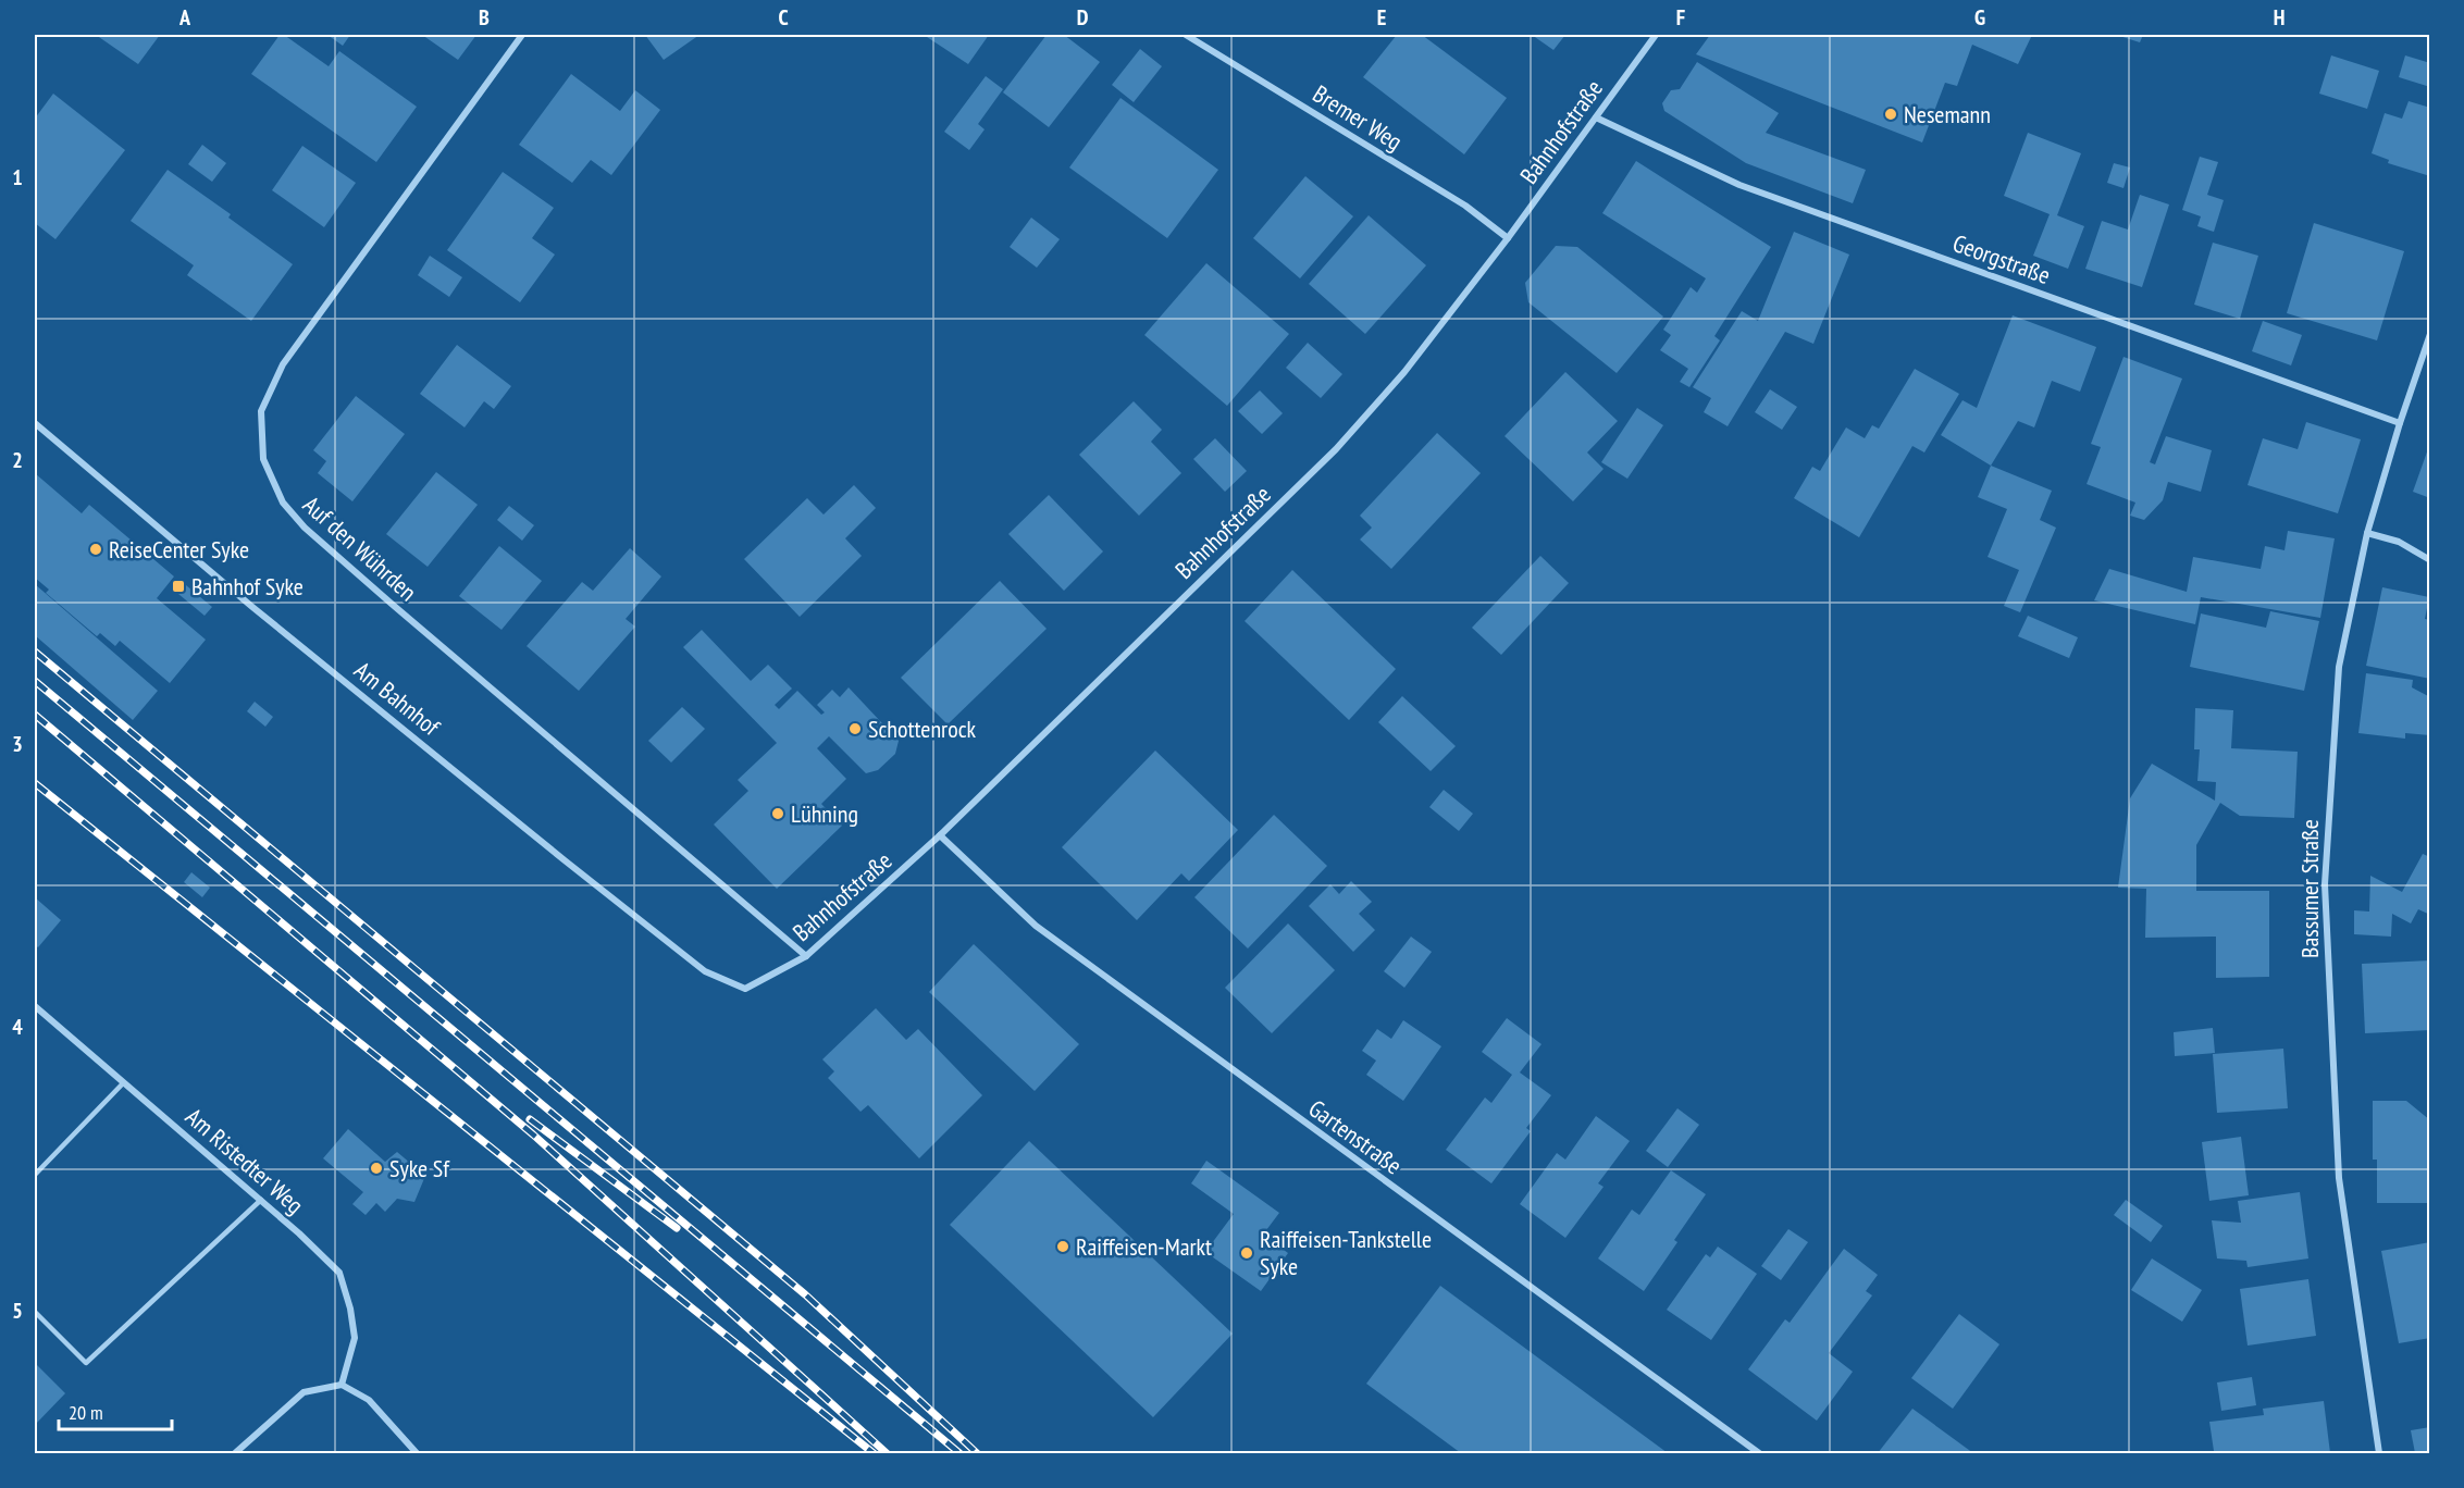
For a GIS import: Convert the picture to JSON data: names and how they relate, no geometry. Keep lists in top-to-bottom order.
{
  "streets": {
    "street": [
      "Bremer Weg",
      "Bahnhofstraße",
      "Georgstraße",
      "Auf den Wührden",
      "Am Bahnhof",
      "Bassumer Straße",
      "Gartenstraße",
      "Am Ristedter Weg"
    ]
  },
  "crossings": [
    ["Bremer Weg", "Bahnhofstraße"],
    ["Bahnhofstraße", "Georgstraße"],
    ["Bahnhofstraße", "Auf den Wührden"],
    ["Bahnhofstraße", "Am Bahnhof"],
    ["Bahnhofstraße", "Gartenstraße"],
    ["Georgstraße", "Bassumer Straße"]
  ],
  "places": {
    "other": [
      "Nesemann",
      "ReiseCenter Syke",
      "Schottenrock",
      "Lühning",
      "Syke Sf",
      "Raiffeisen-Markt",
      "Raiffeisen-Tankstelle Syke"
    ],
    "transit": ["Bahnhof Syke"]
  },
  "scale_bar": "20 m",
  "grid": {
    "columns": [
      "A",
      "B",
      "C",
      "D",
      "E",
      "F",
      "G",
      "H"
    ],
    "rows": [
      "1",
      "2",
      "3",
      "4",
      "5"
    ]
  }
}
